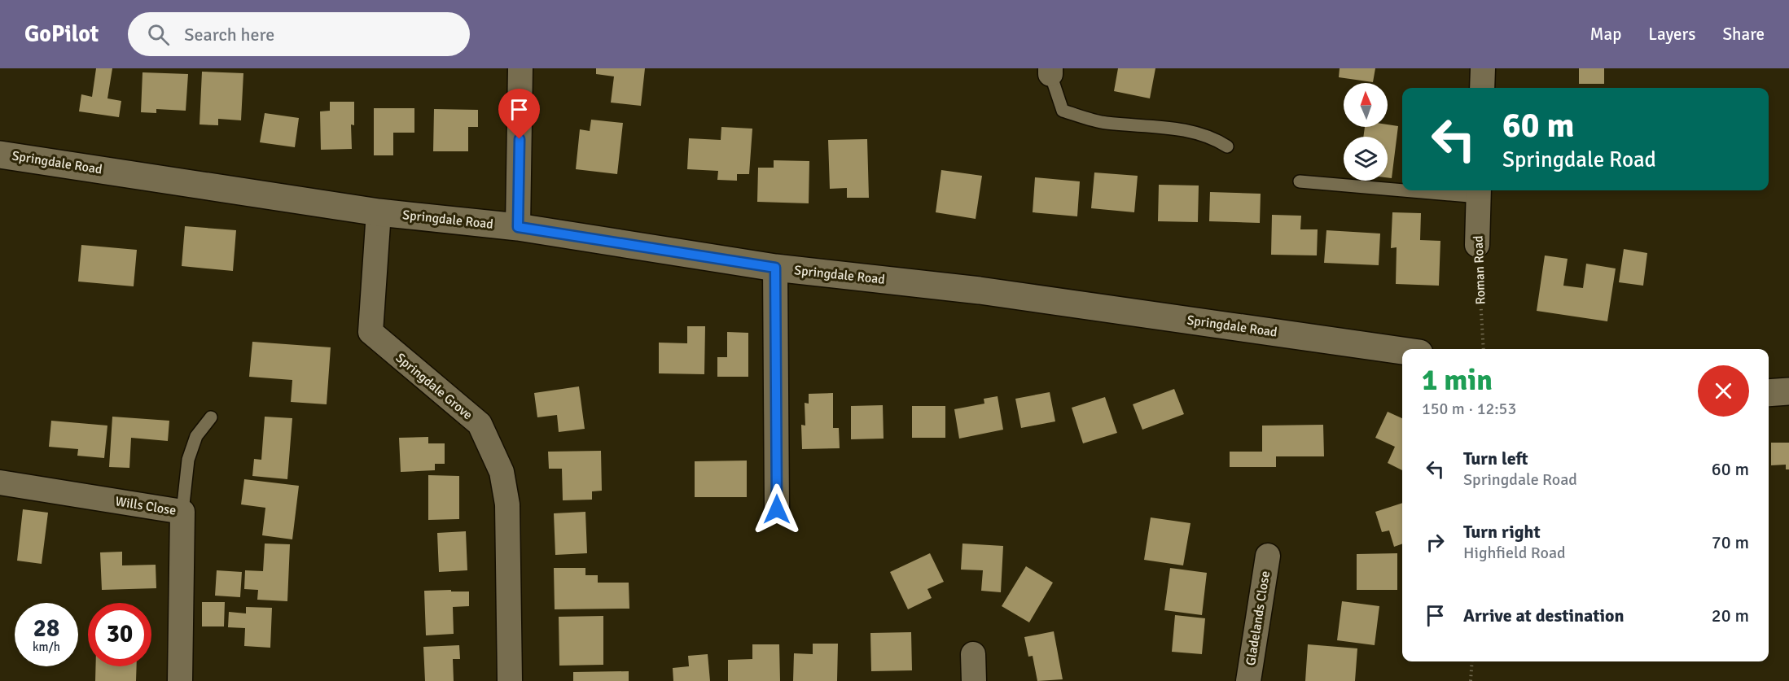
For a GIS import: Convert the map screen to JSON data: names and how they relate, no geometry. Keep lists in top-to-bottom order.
{
  "streets": {
    "street": [
      "Springdale Road",
      "Roman Road",
      "Springdale Grove",
      "Wills Close",
      "Gladelands Close"
    ]
  },
  "crossings": [
    ["Springdale Road", "Springdale Grove"]
  ],
  "north": "top",
  "page": {
    "header": "GoPilot",
    "search": "Search here",
    "nav": ["Map", "Layers", "Share"],
    "turn": ["60 m", "Springdale Road"],
    "heading": ["1 min", "150 m · 12:53"],
    "list": [
      {
        "name": "Turn left",
        "note": "Springdale Road",
        "value": "60 m"
      },
      {
        "name": "Turn right",
        "note": "Highfield Road",
        "value": "70 m"
      },
      {
        "name": "Arrive at destination",
        "value": "20 m"
      }
    ],
    "speed": "28 km/h",
    "limit": "30"
  }
}
